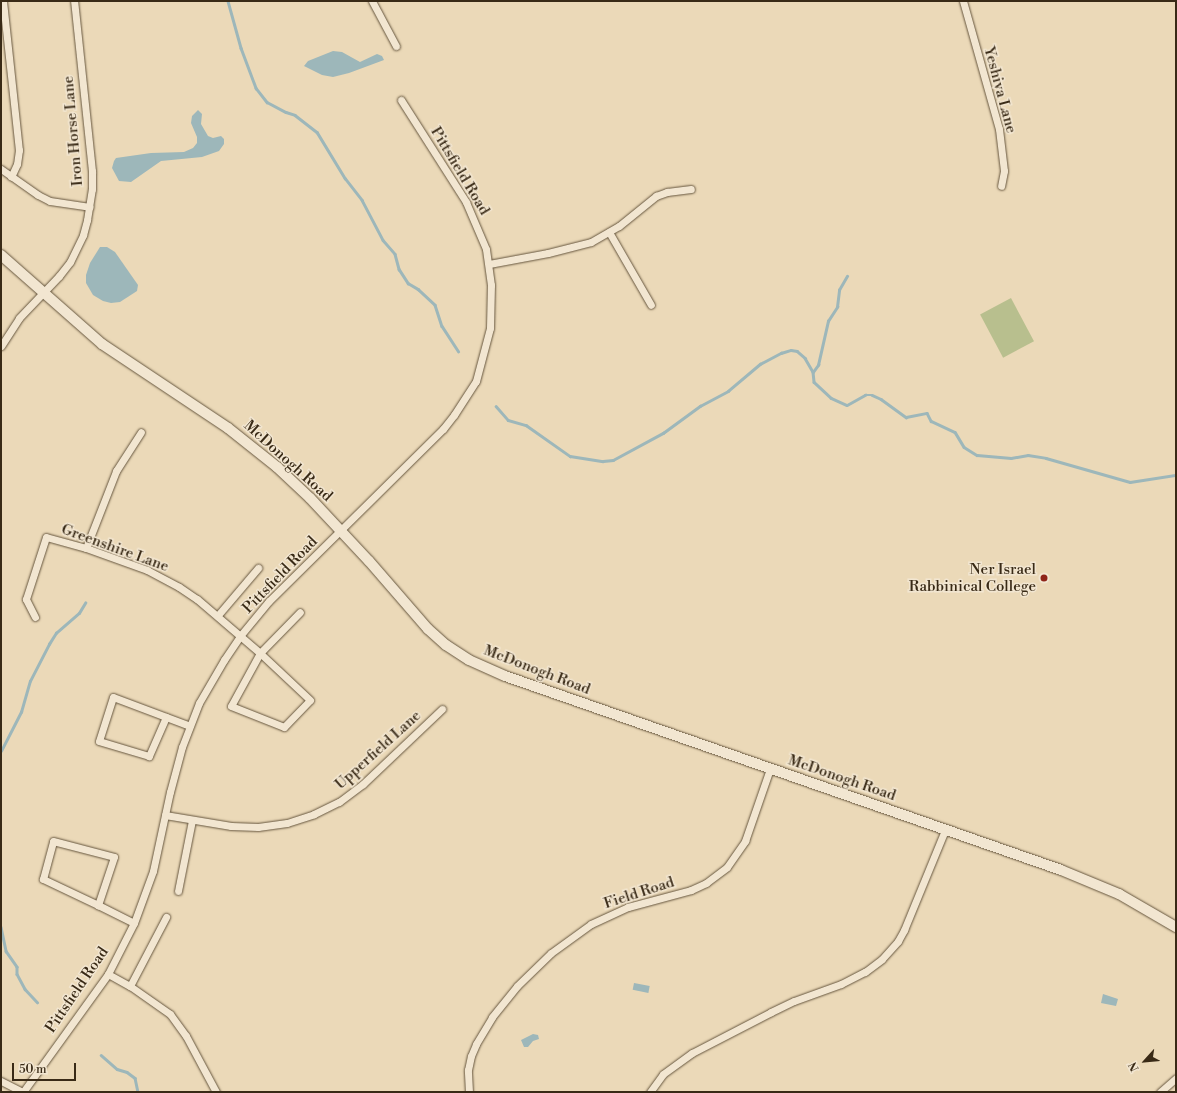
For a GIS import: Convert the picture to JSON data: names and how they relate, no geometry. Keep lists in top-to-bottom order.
{
  "streets": {
    "main road": ["McDonogh Road"],
    "street": [
      "Yeshiva Lane",
      "Iron Horse Lane",
      "Pittsfield Road",
      "Greenshire Lane",
      "Upperfield Lane",
      "Field Road"
    ]
  },
  "crossings": [
    ["Iron Horse Lane", "McDonogh Road"],
    ["Pittsfield Road", "McDonogh Road"],
    ["Pittsfield Road", "Greenshire Lane"],
    ["Pittsfield Road", "Upperfield Lane"],
    ["McDonogh Road", "Field Road"]
  ],
  "places": ["Ner Israel Rabbinical College"],
  "scale_bar": "50 m",
  "north": "bottom left"
}
